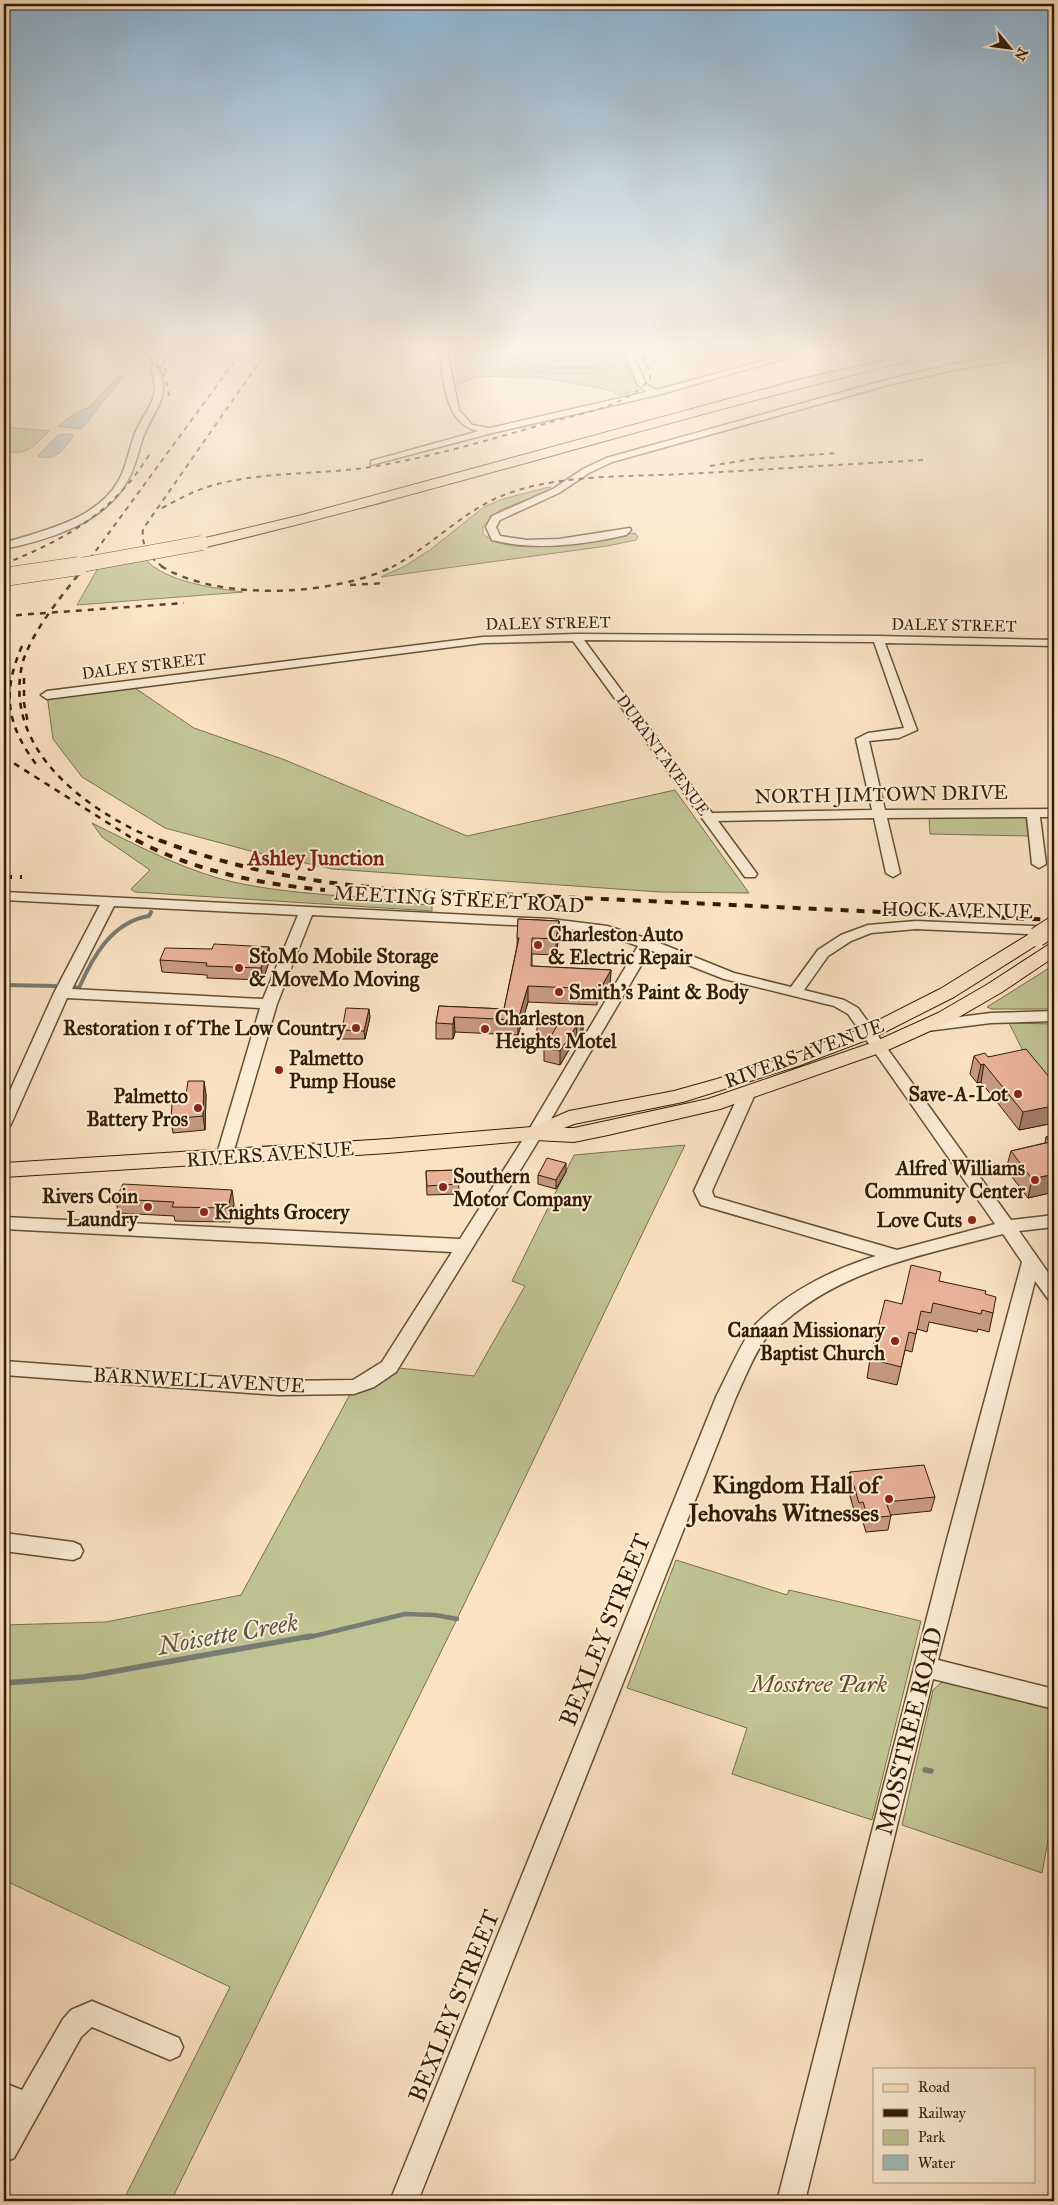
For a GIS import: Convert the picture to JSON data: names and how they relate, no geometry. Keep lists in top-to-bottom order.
{
  "streets": {
    "main road": ["RIVERS AVENUE"],
    "street": [
      "DALEY STREET",
      "DURANT AVENUE",
      "NORTH JIMTOWN DRIVE",
      "MEETING STREET ROAD",
      "HOCK AVENUE",
      "BARNWELL AVENUE",
      "BEXLEY STREET",
      "MOSSTREE ROAD"
    ]
  },
  "crossings": [
    ["DALEY STREET", "DURANT AVENUE"],
    ["DURANT AVENUE", "NORTH JIMTOWN DRIVE"],
    ["MEETING STREET ROAD", "HOCK AVENUE"],
    ["MEETING STREET ROAD", "RIVERS AVENUE"]
  ],
  "districts": ["Ashley Junction"],
  "water": ["Noisette Creek"],
  "parks": ["Mosstree Park"],
  "places": [
    "Charleston Auto & Electric Repair",
    "StoMo Mobile Storage & MoveMo Moving",
    "Smith's Paint & Body",
    "Restoration 1 of The Low Country",
    "Charleston Heights Motel",
    "Palmetto Pump House",
    "Save-A-Lot",
    "Palmetto Battery Pros",
    "Alfred Williams Community Center",
    "Southern Motor Company",
    "Rivers Coin Laundry",
    "Knights Grocery",
    "Love Cuts",
    "Canaan Missionary Baptist Church",
    "Kingdom Hall of Jehovahs Witnesses"
  ],
  "legend": [
    "Road",
    "Railway",
    "Park",
    "Water"
  ],
  "north": "bottom right"
}
